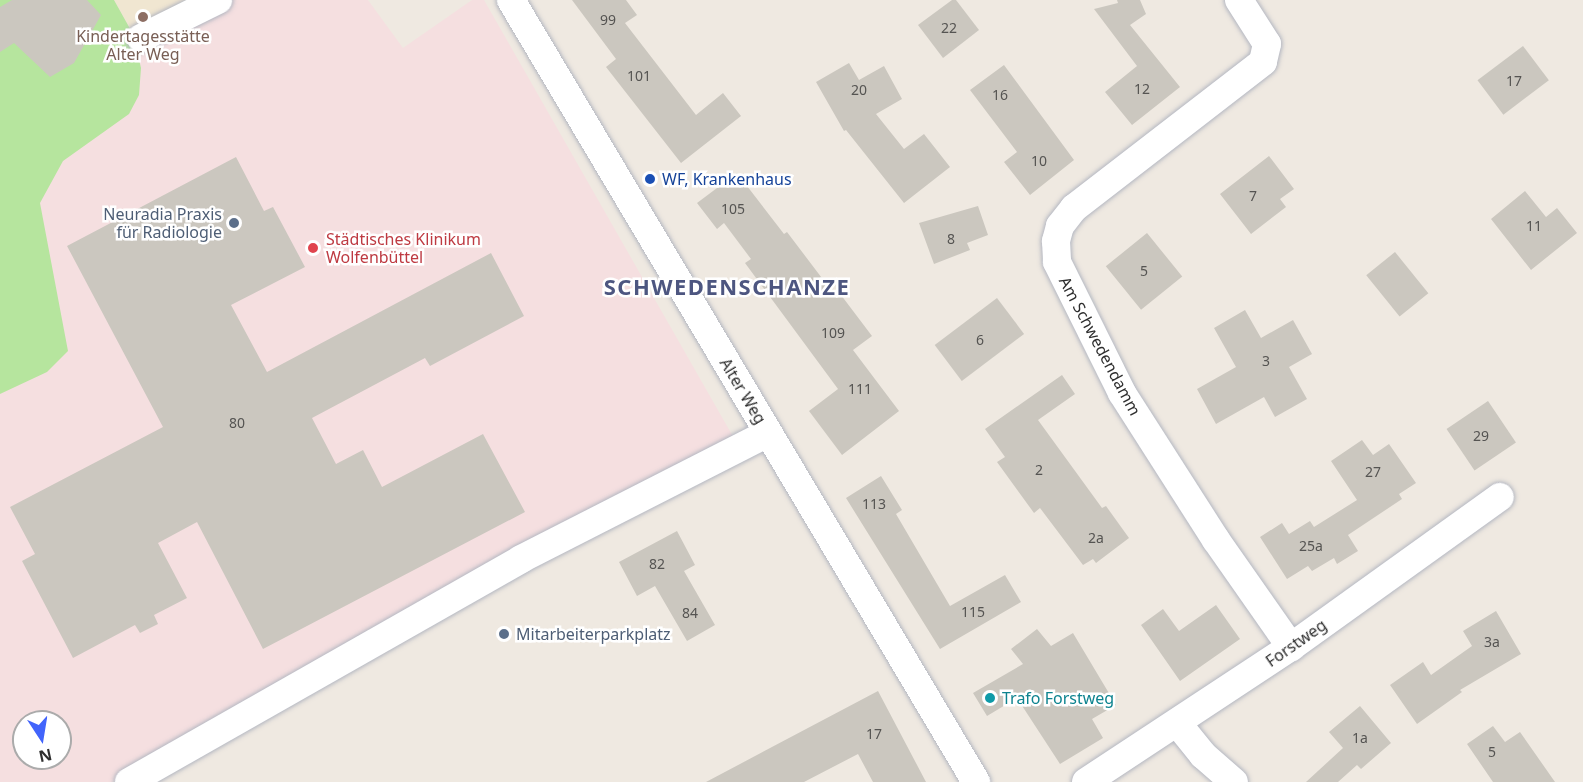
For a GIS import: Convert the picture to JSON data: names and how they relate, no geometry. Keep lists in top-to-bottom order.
{
  "streets": {
    "street": ["Am Schwedendamm", "Alter Weg", "Forstweg"]
  },
  "crossings": [
    ["Am Schwedendamm", "Forstweg"]
  ],
  "districts": ["SCHWEDENSCHANZE"],
  "places": [
    "Kindertagesstätte Alter Weg",
    "WF, Krankenhaus",
    "Neuradia Praxis für Radiologie",
    "Städtisches Klinikum Wolfenbüttel",
    "Mitarbeiterparkplatz",
    "Trafo Forstweg"
  ],
  "house_numbers": [
    "99",
    "22",
    "101",
    "17",
    "12",
    "20",
    "16",
    "10",
    "7",
    "105",
    "11",
    "8",
    "5",
    "109",
    "6",
    "3",
    "111",
    "80",
    "29",
    "2",
    "27",
    "113",
    "2a",
    "25a",
    "82",
    "115",
    "84",
    "3a",
    "17",
    "1a",
    "5"
  ],
  "north": "bottom"
}
